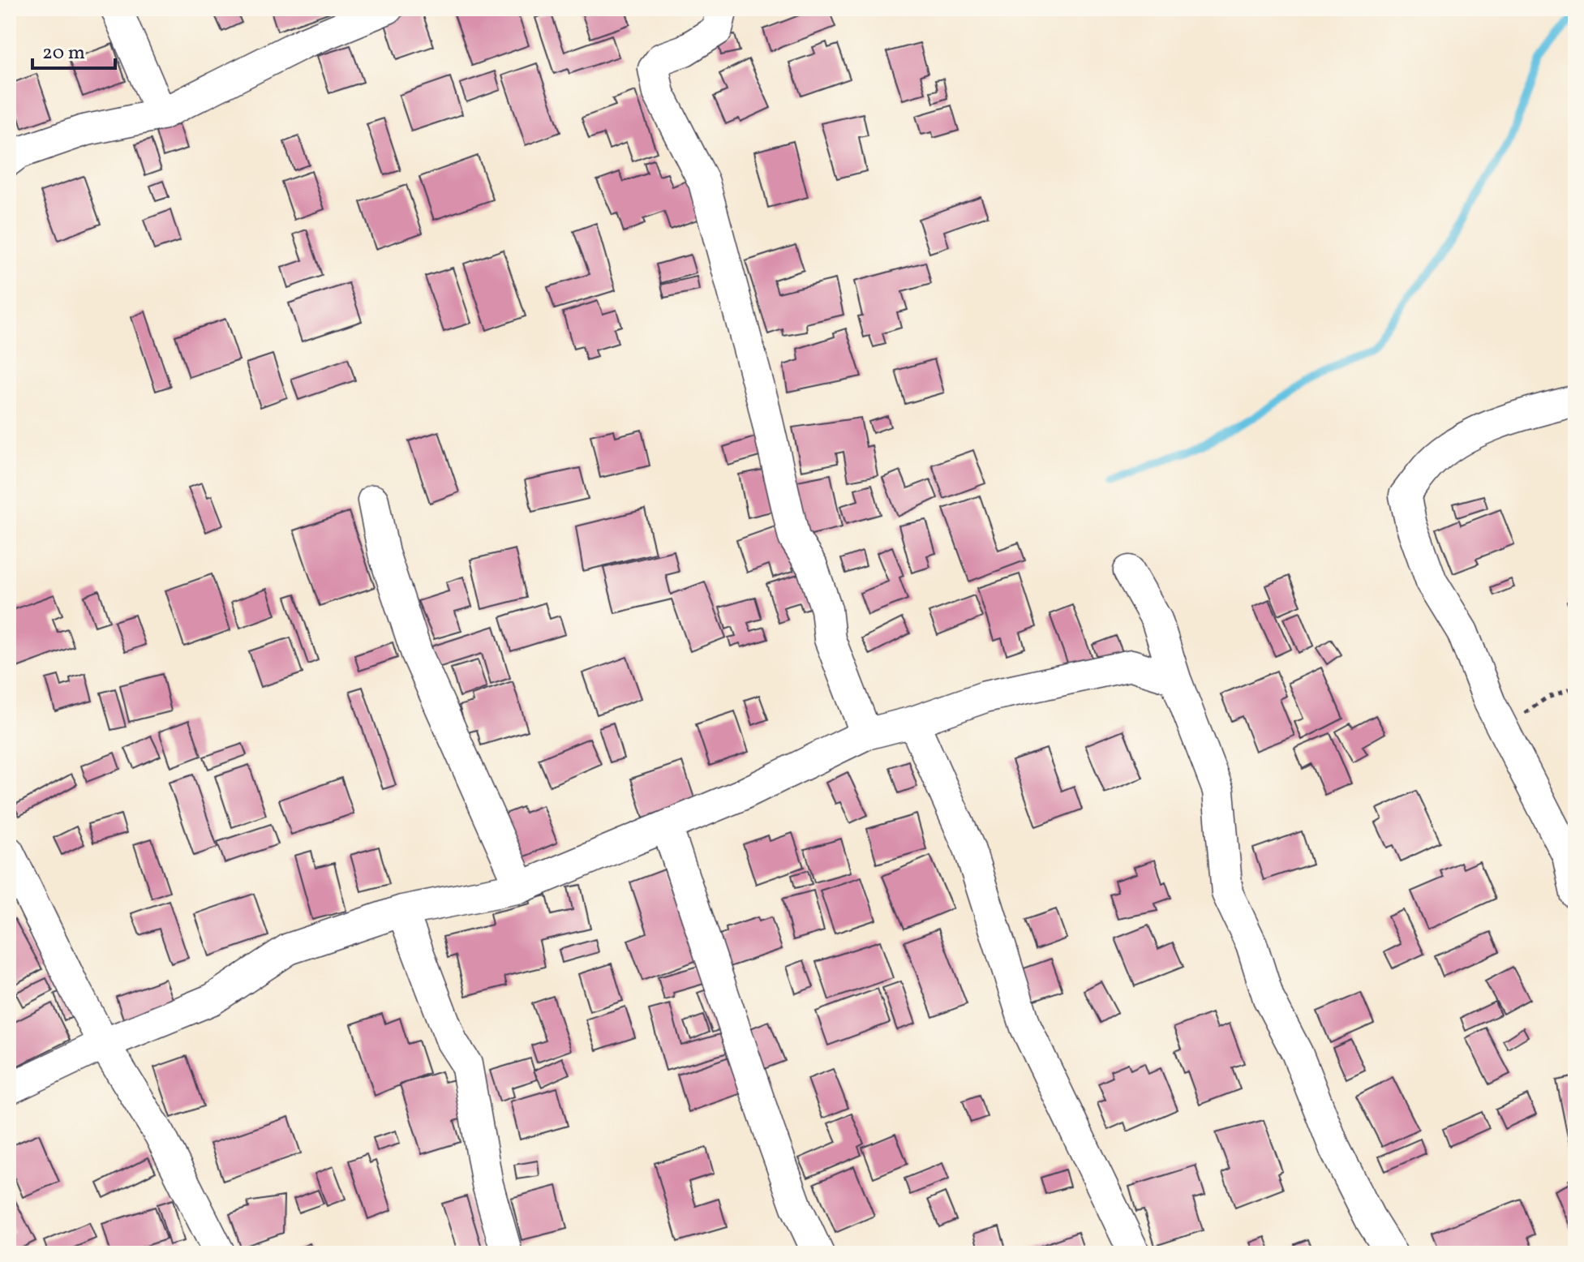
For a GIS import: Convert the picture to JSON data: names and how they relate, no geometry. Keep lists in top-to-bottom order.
{
  "scale_bar": "20 m"
}
